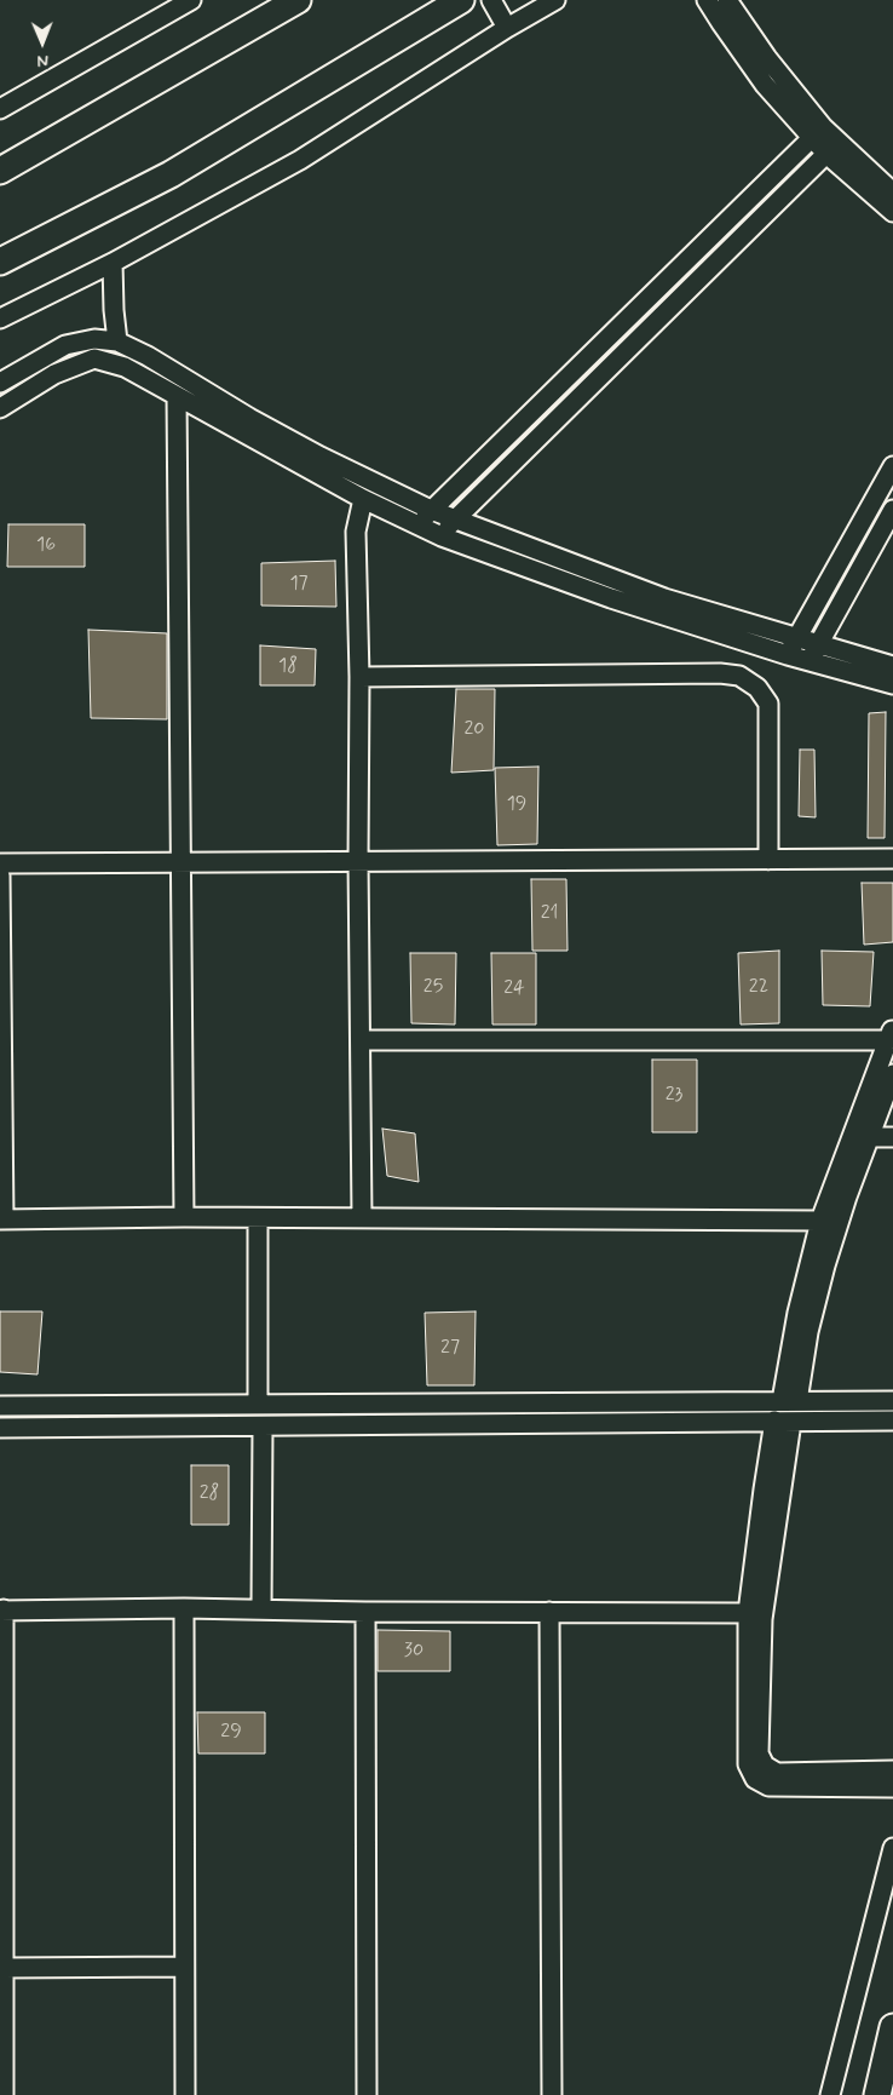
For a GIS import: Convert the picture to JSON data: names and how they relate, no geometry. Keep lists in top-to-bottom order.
{
  "house_numbers": [
    "16",
    "17",
    "18",
    "20",
    "19",
    "21",
    "25",
    "22",
    "24",
    "23",
    "27",
    "28",
    "30",
    "29"
  ],
  "north": "bottom"
}
